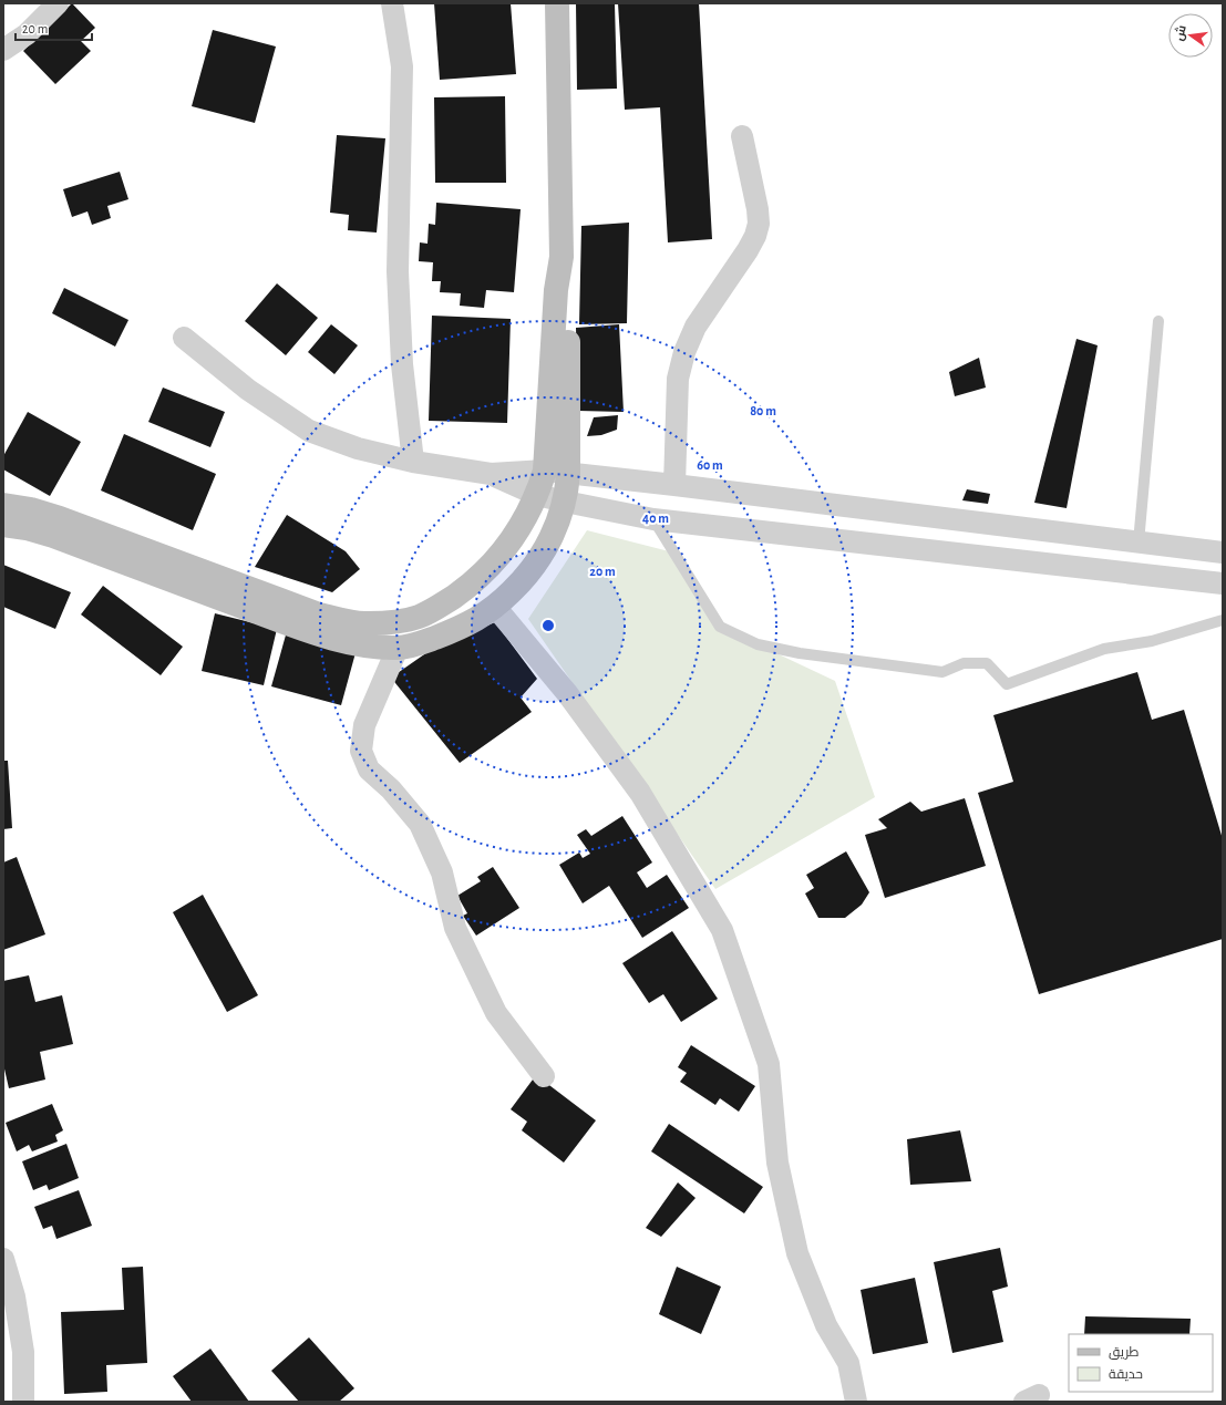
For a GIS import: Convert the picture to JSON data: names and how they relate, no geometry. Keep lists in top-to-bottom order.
{
  "legend": ["طريق", "حديقة"],
  "scale_bar": "20 m",
  "north": "left",
  "rings": [
    "80 m",
    "60 m",
    "40 m",
    "20 m"
  ]
}
